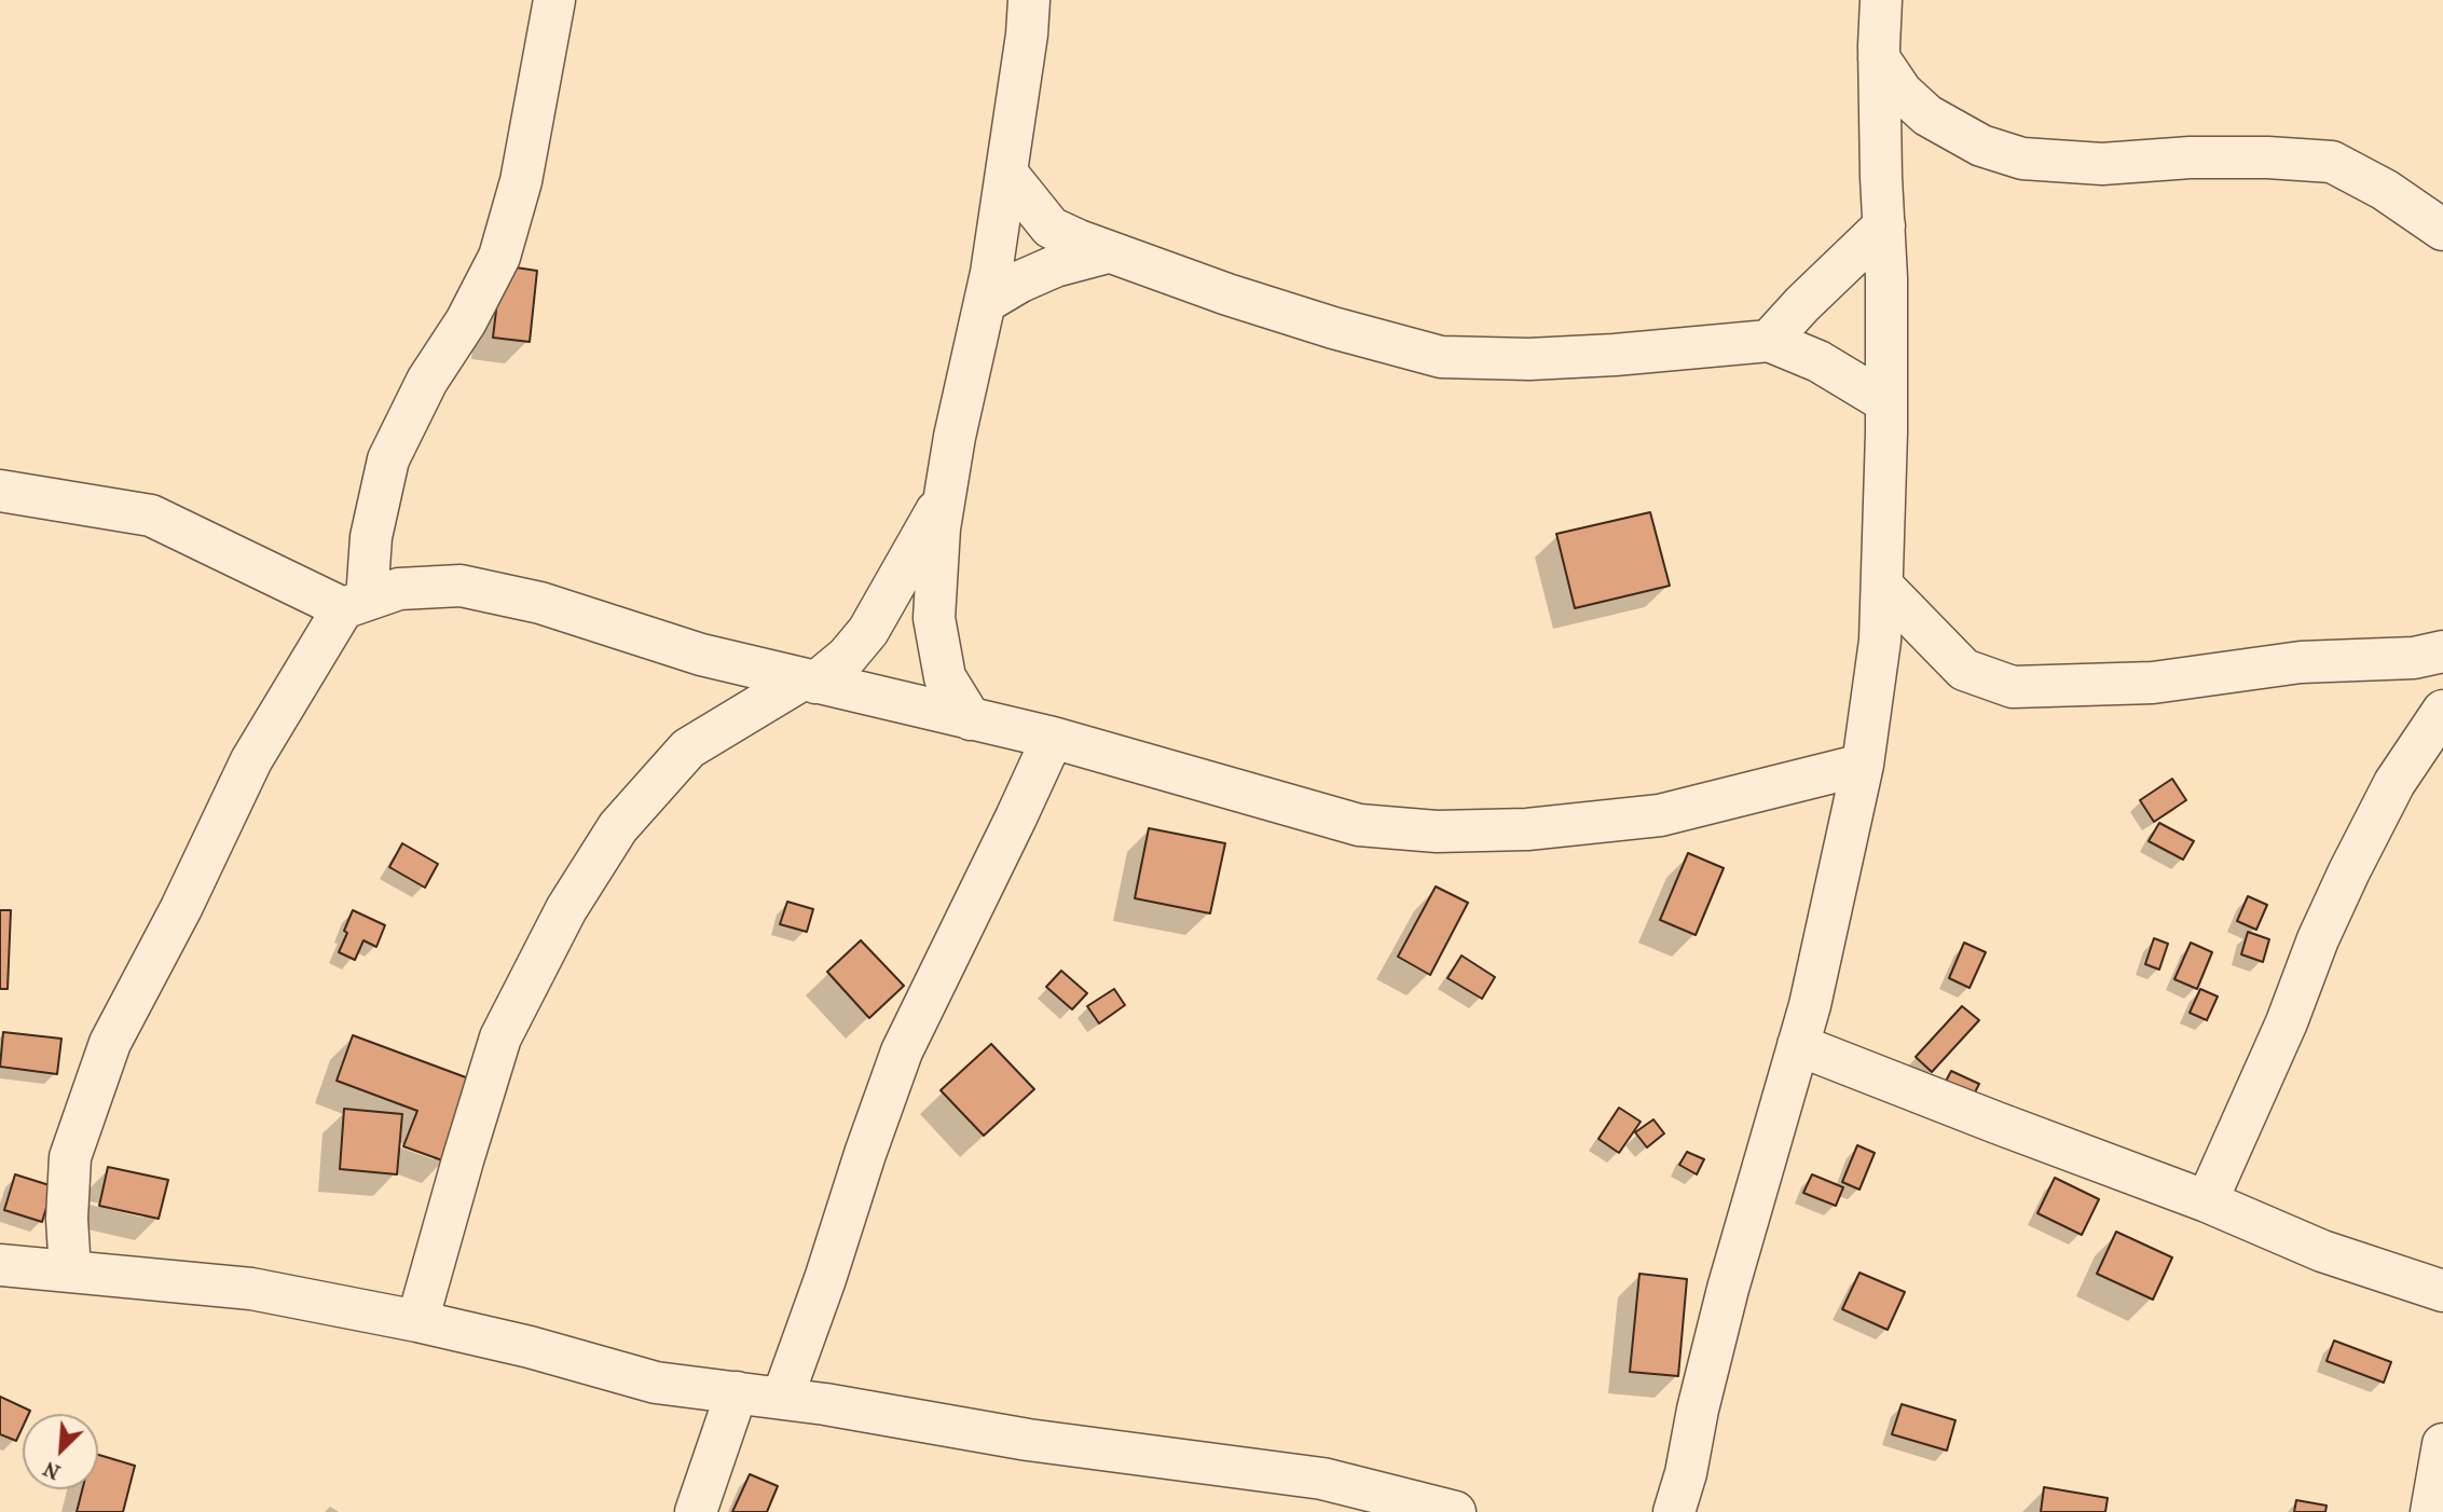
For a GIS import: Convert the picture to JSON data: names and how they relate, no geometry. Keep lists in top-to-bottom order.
{
  "north": "bottom left"
}
